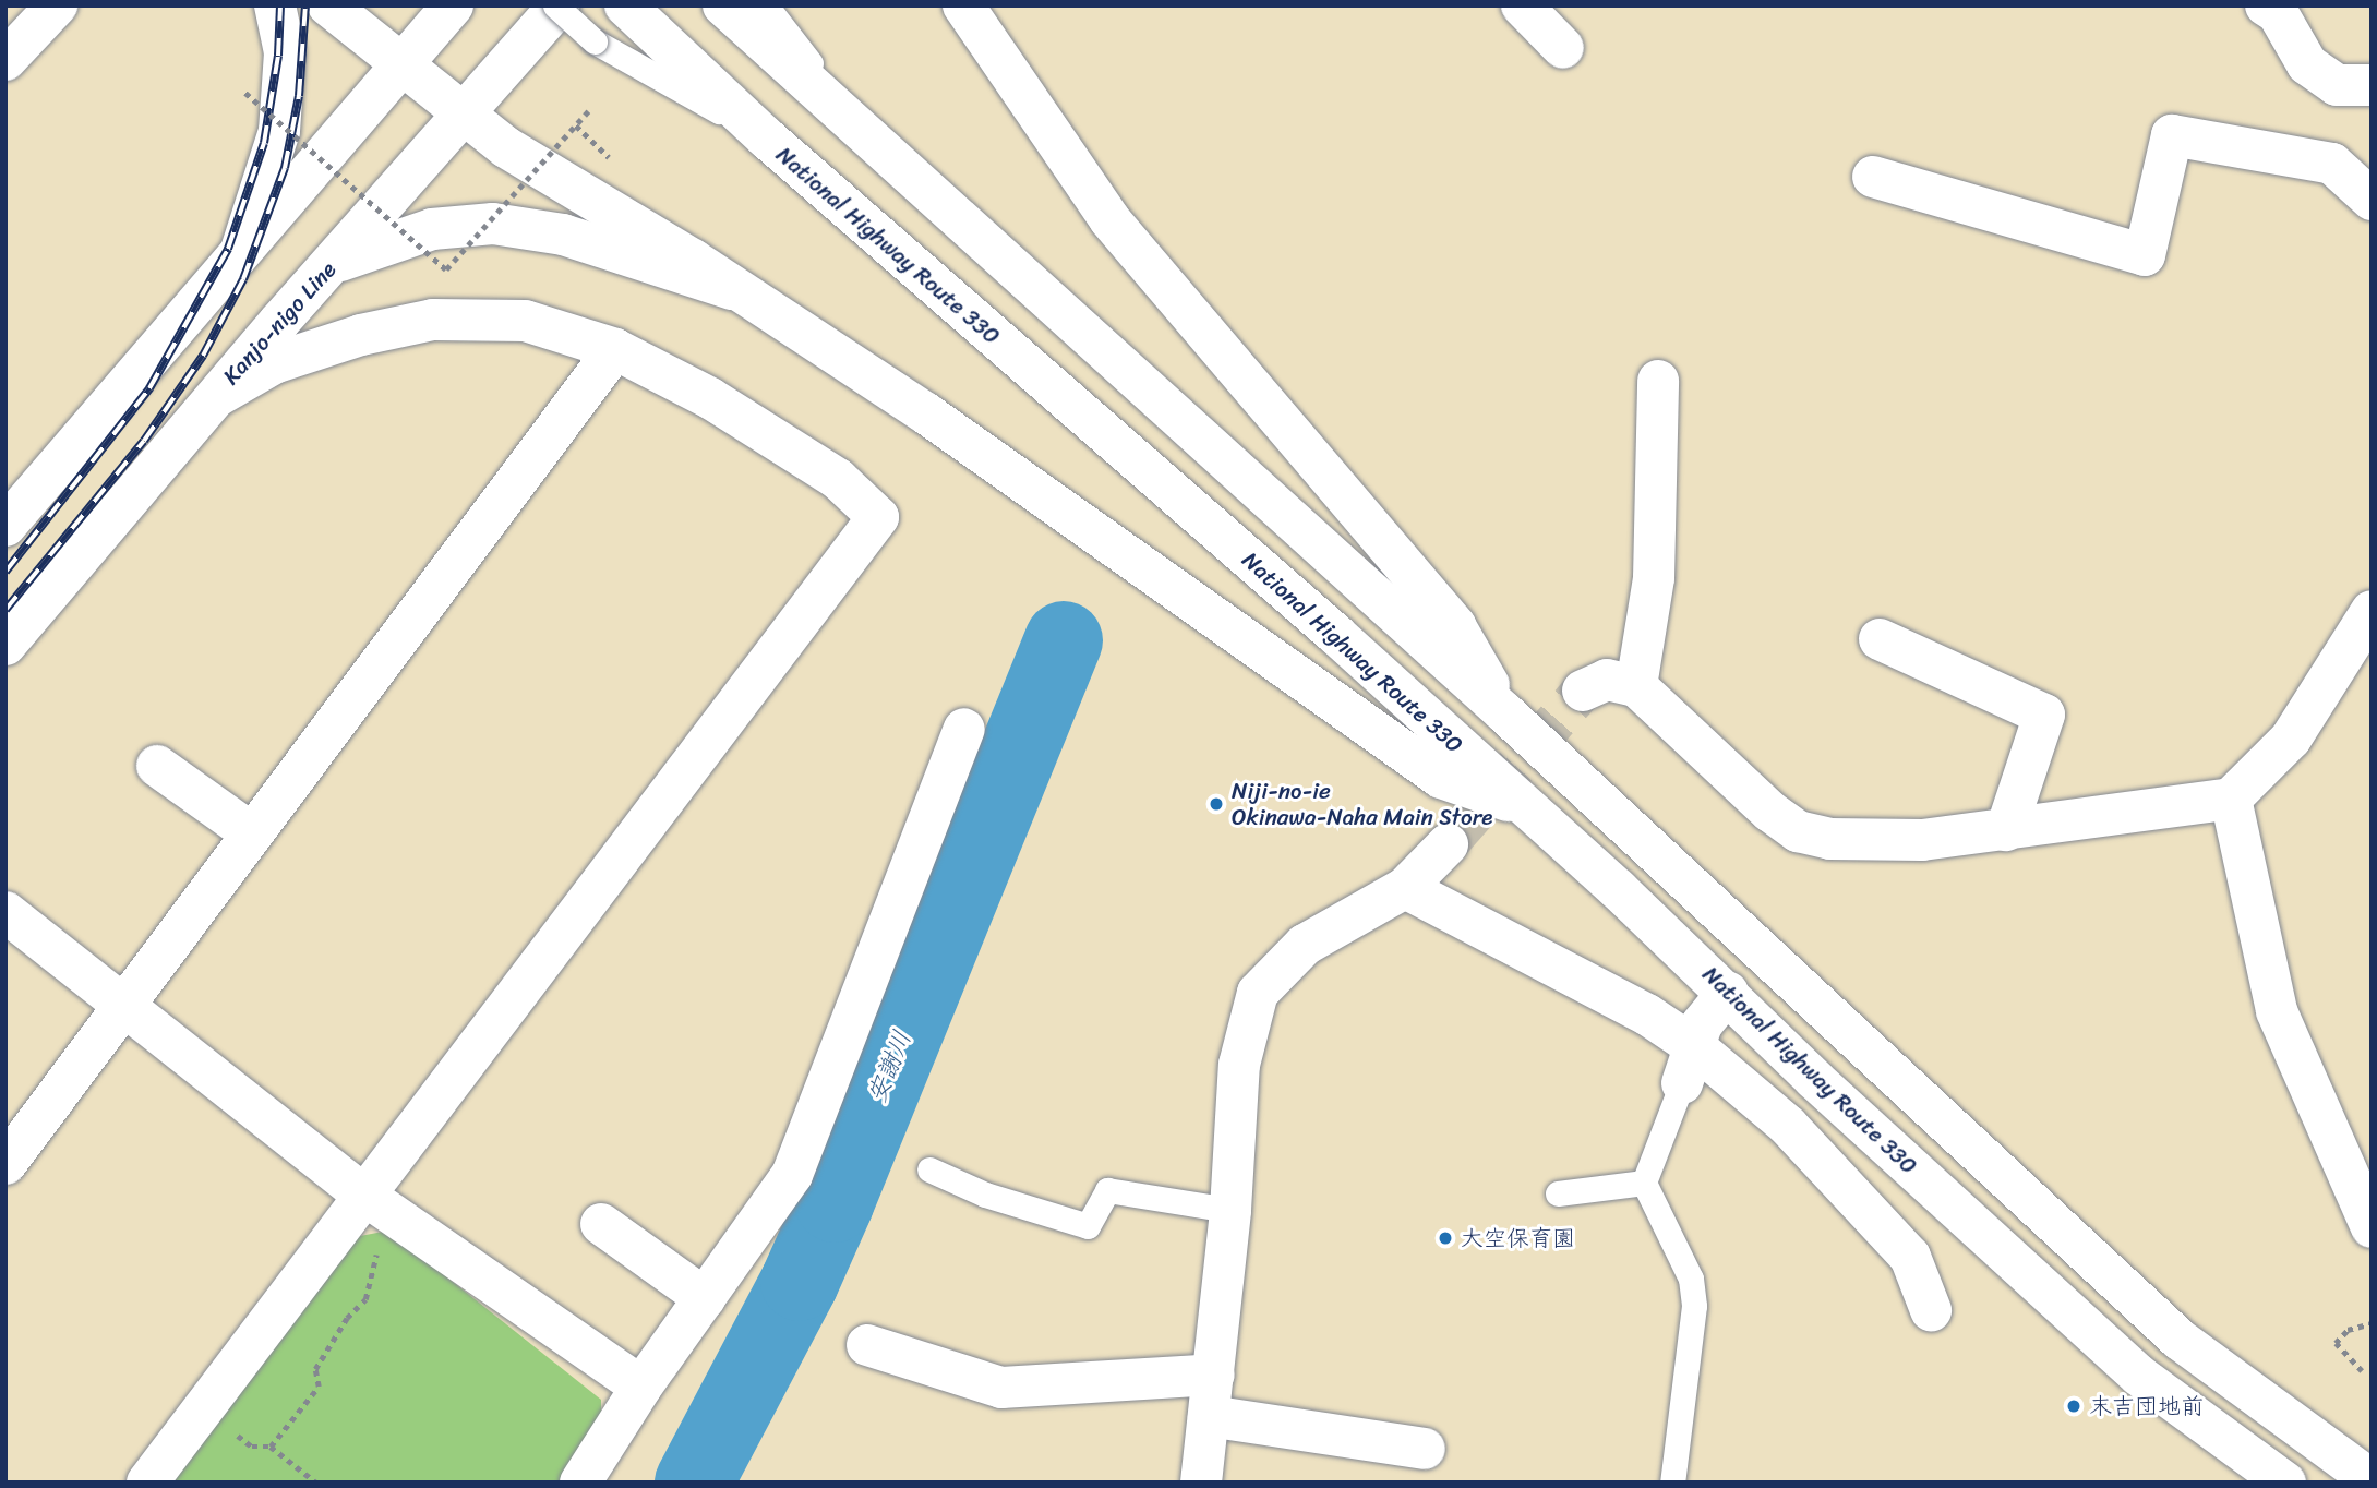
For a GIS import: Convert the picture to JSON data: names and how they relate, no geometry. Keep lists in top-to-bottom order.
{
  "streets": {
    "main road": ["National Highway Route 330", "Kanjo-nigo Line"]
  },
  "water": ["安謝川"],
  "places": ["Niji-no-ie Okinawa-Naha Main Store", "大空保育園", "末吉団地前"]
}
